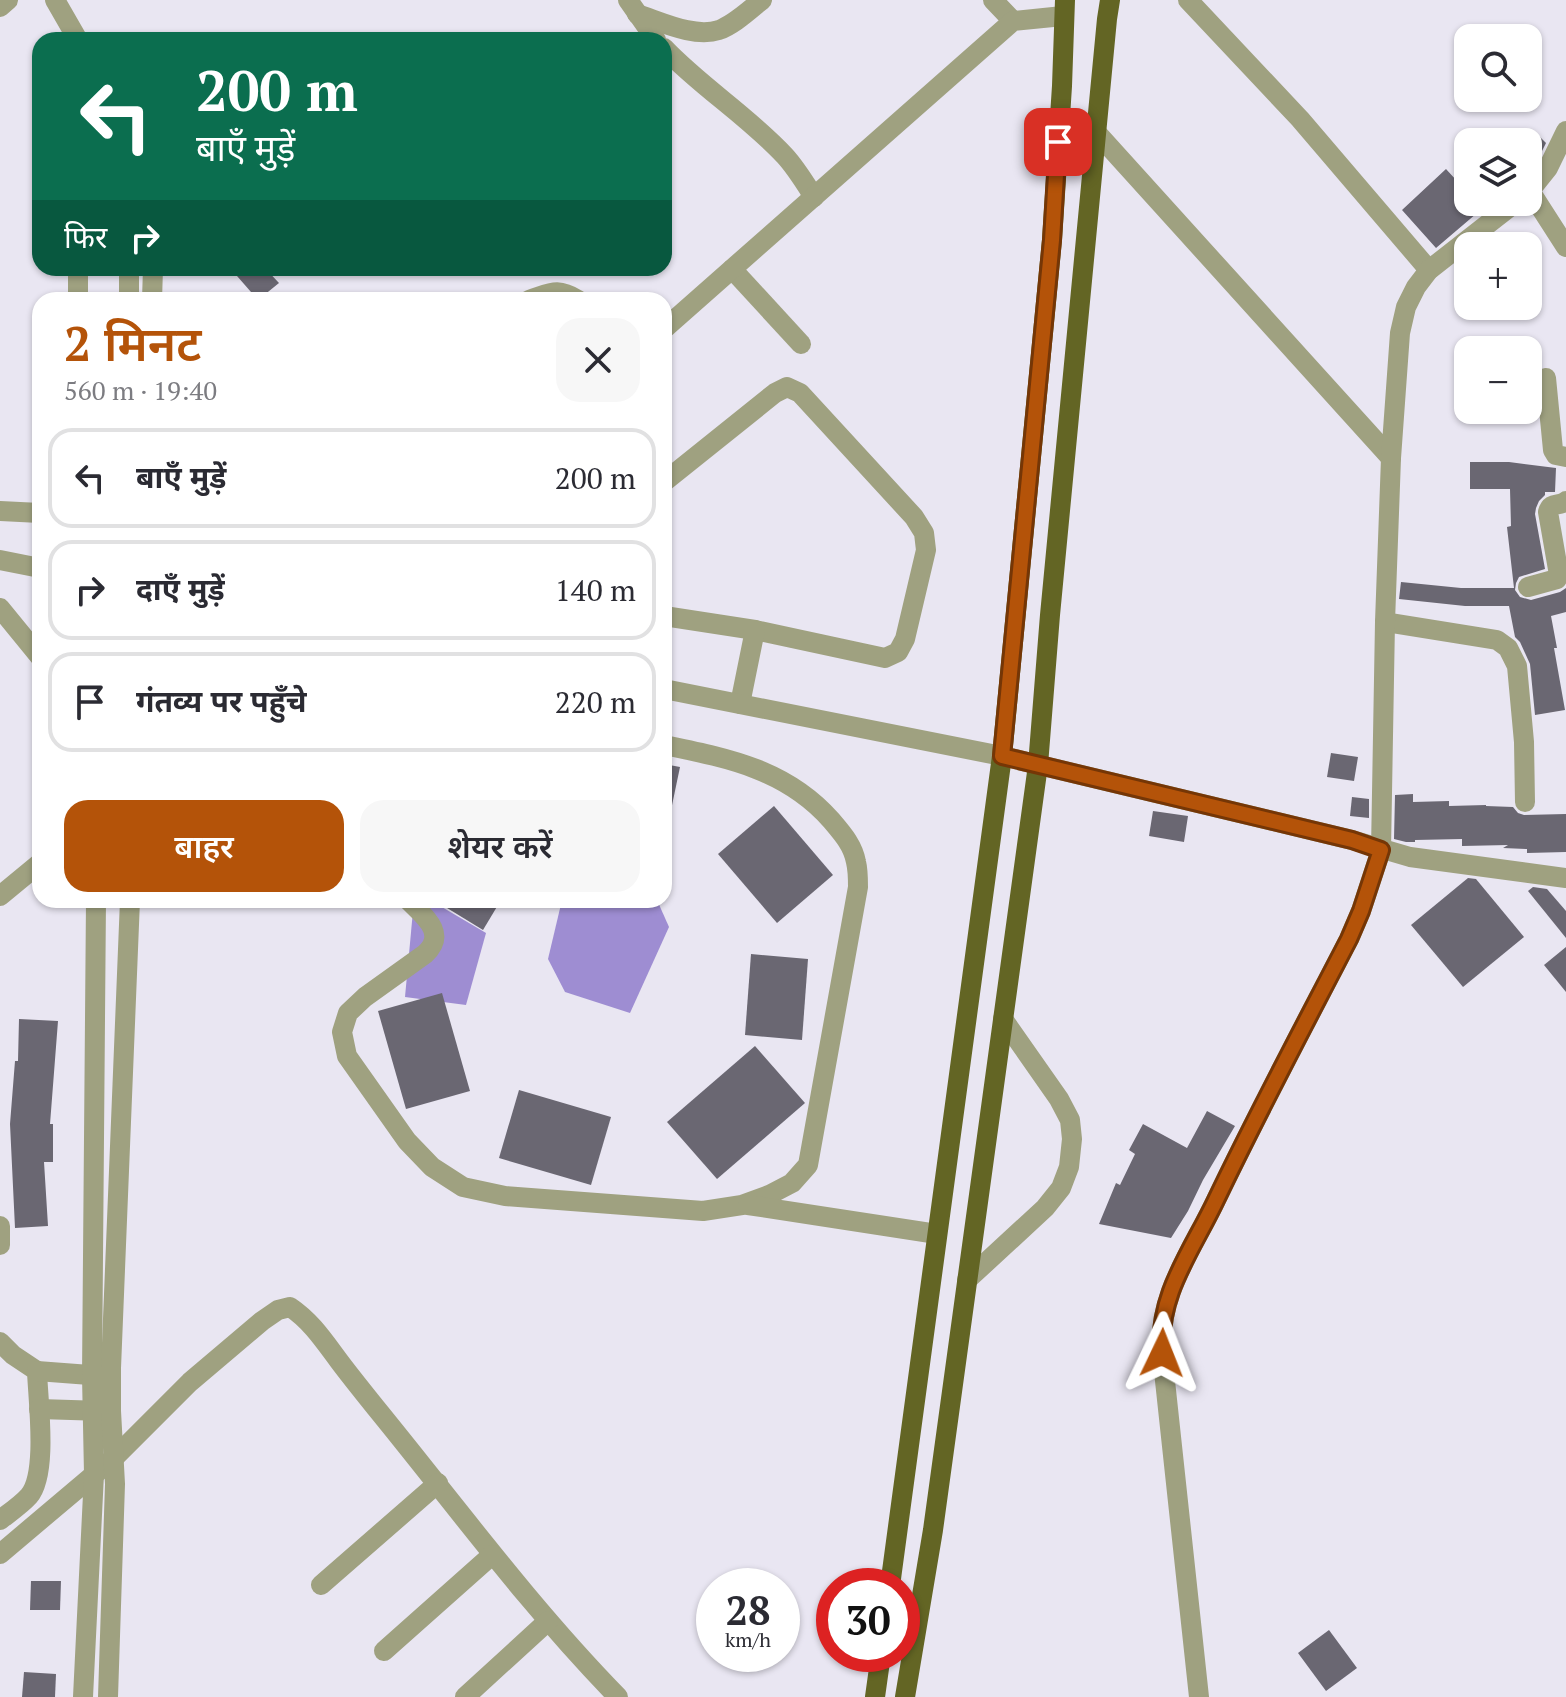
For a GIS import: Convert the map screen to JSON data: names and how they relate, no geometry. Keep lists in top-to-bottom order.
{
  "page": {
    "map_buttons": ["+", "−"],
    "turn": ["200 m", "बाएँ मुड़ें"],
    "then": "फिर",
    "heading": ["2 मिनट", "560 m · 19:40"],
    "list": [
      {
        "name": "बाएँ मुड़ें",
        "value": "200 m"
      },
      {
        "name": "दाएँ मुड़ें",
        "value": "140 m"
      },
      {
        "name": "गंतव्य पर पहुँचे",
        "value": "220 m"
      }
    ],
    "buttons": ["बाहर", "शेयर करें"],
    "speed": "28 km/h",
    "limit": "30"
  }
}
